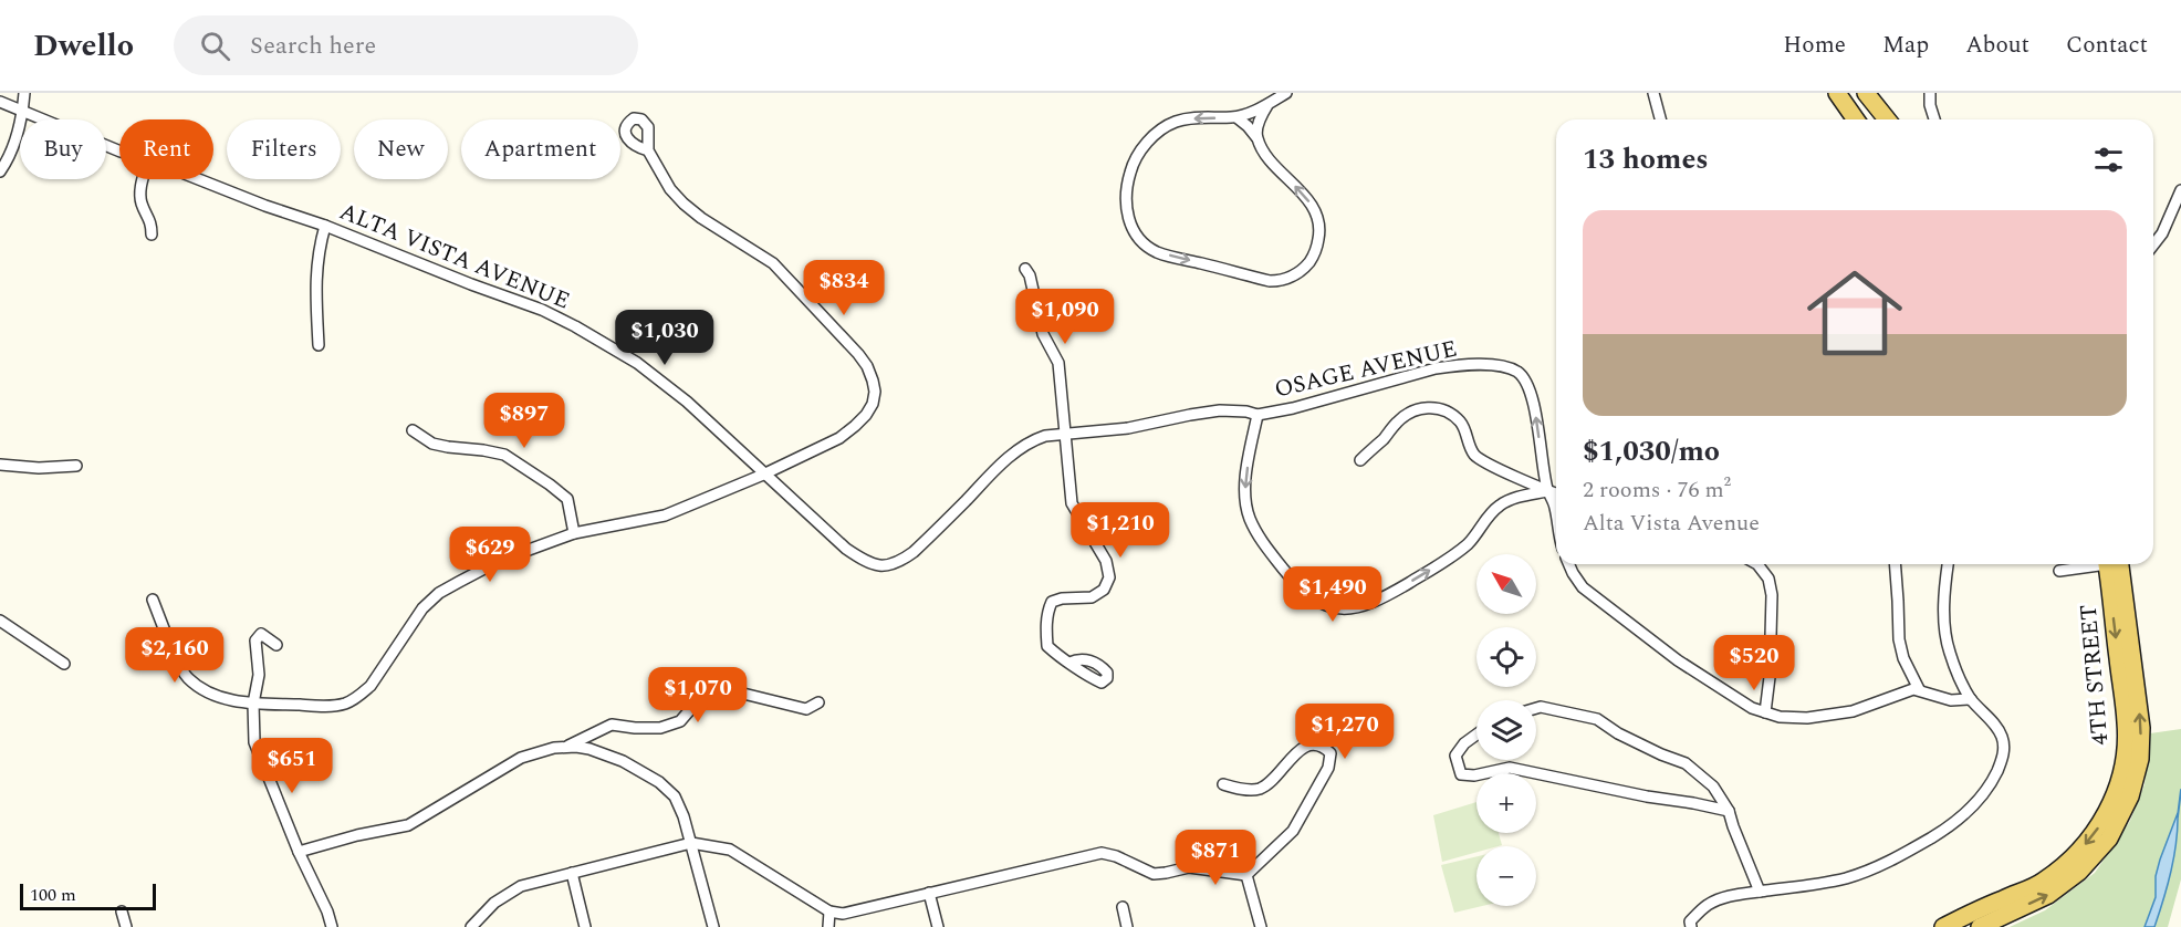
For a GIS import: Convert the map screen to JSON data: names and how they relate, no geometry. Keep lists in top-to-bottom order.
{
  "streets": {
    "main road": ["4TH STREET"],
    "street": ["ALTA VISTA AVENUE", "OSAGE AVENUE"]
  },
  "crossings": [
    ["ALTA VISTA AVENUE", "OSAGE AVENUE"]
  ],
  "scale_bar": "100 m",
  "north": "top left",
  "page": {
    "header": "Dwello",
    "search": "Search here",
    "nav": [
      "Home",
      "Map",
      "About",
      "Contact"
    ],
    "chip": [
      "Buy",
      "Rent",
      "Filters",
      "New",
      "Apartment"
    ],
    "heading": "13 homes",
    "list": [
      {
        "name": "$1,030/mo",
        "note": "2 rooms · 76 m² · Alta Vista Avenue"
      }
    ],
    "price": [
      "$834",
      "$1,090",
      "$1,030",
      "$897",
      "$1,210",
      "$629",
      "$1,490",
      "$2,160",
      "$520",
      "$1,070",
      "$1,270",
      "$651",
      "$871"
    ],
    "map_buttons": ["+", "−"],
    "scale": "100 m"
  }
}
